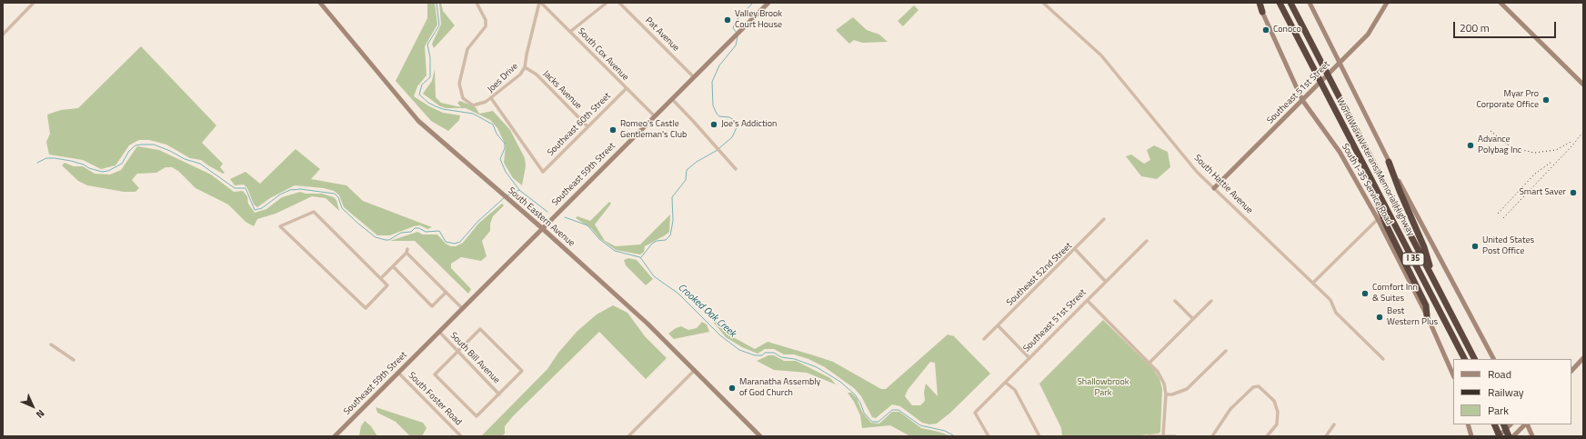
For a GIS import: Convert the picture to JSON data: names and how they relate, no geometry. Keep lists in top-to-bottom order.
{
  "streets": {
    "highway": ["World War I Veterans Memorial Highway", "I 35"],
    "main road": [
      "Southeast 51st Street",
      "Southeast 59th Street",
      "South I-35 Service Road",
      "South Eastern Avenue"
    ],
    "street": [
      "Pat Avenue",
      "South Cox Avenue",
      "Joes Drive",
      "Jacks Avenue",
      "Southeast 60th Street",
      "South Hattie Avenue",
      "Southeast 52nd Street",
      "South Bill Avenue",
      "South Foster Road"
    ]
  },
  "crossings": [
    ["Pat Avenue", "Southeast 59th Street"],
    ["South Cox Avenue", "Joes Drive"],
    ["South Cox Avenue", "Southeast 60th Street"],
    ["South Cox Avenue", "Southeast 59th Street"],
    ["Joes Drive", "Jacks Avenue"],
    ["Joes Drive", "Southeast 60th Street"],
    ["Jacks Avenue", "Southeast 60th Street"],
    ["Southeast 51st Street", "South Hattie Avenue"],
    ["Southeast 51st Street", "South I-35 Service Road"],
    ["Southeast 59th Street", "South Eastern Avenue"],
    ["Southeast 59th Street", "South Bill Avenue"],
    ["Southeast 59th Street", "South Foster Road"]
  ],
  "water": ["Crooked Oak Creek"],
  "parks": ["Shallowbrook Park"],
  "places": [
    "Valley Brook Court House",
    "Conoco",
    "Myar Pro Corporate Office",
    "Joe's Addiction",
    "Romeo's Castle Gentleman's Club",
    "Advance Polybag Inc",
    "Smart Saver",
    "United States Post Office",
    "Comfort Inn & Suites",
    "Best Western Plus",
    "Maranatha Assembly of God Church"
  ],
  "legend": ["Road", "Railway", "Park"],
  "scale_bar": "200 m",
  "north": "bottom right"
}
